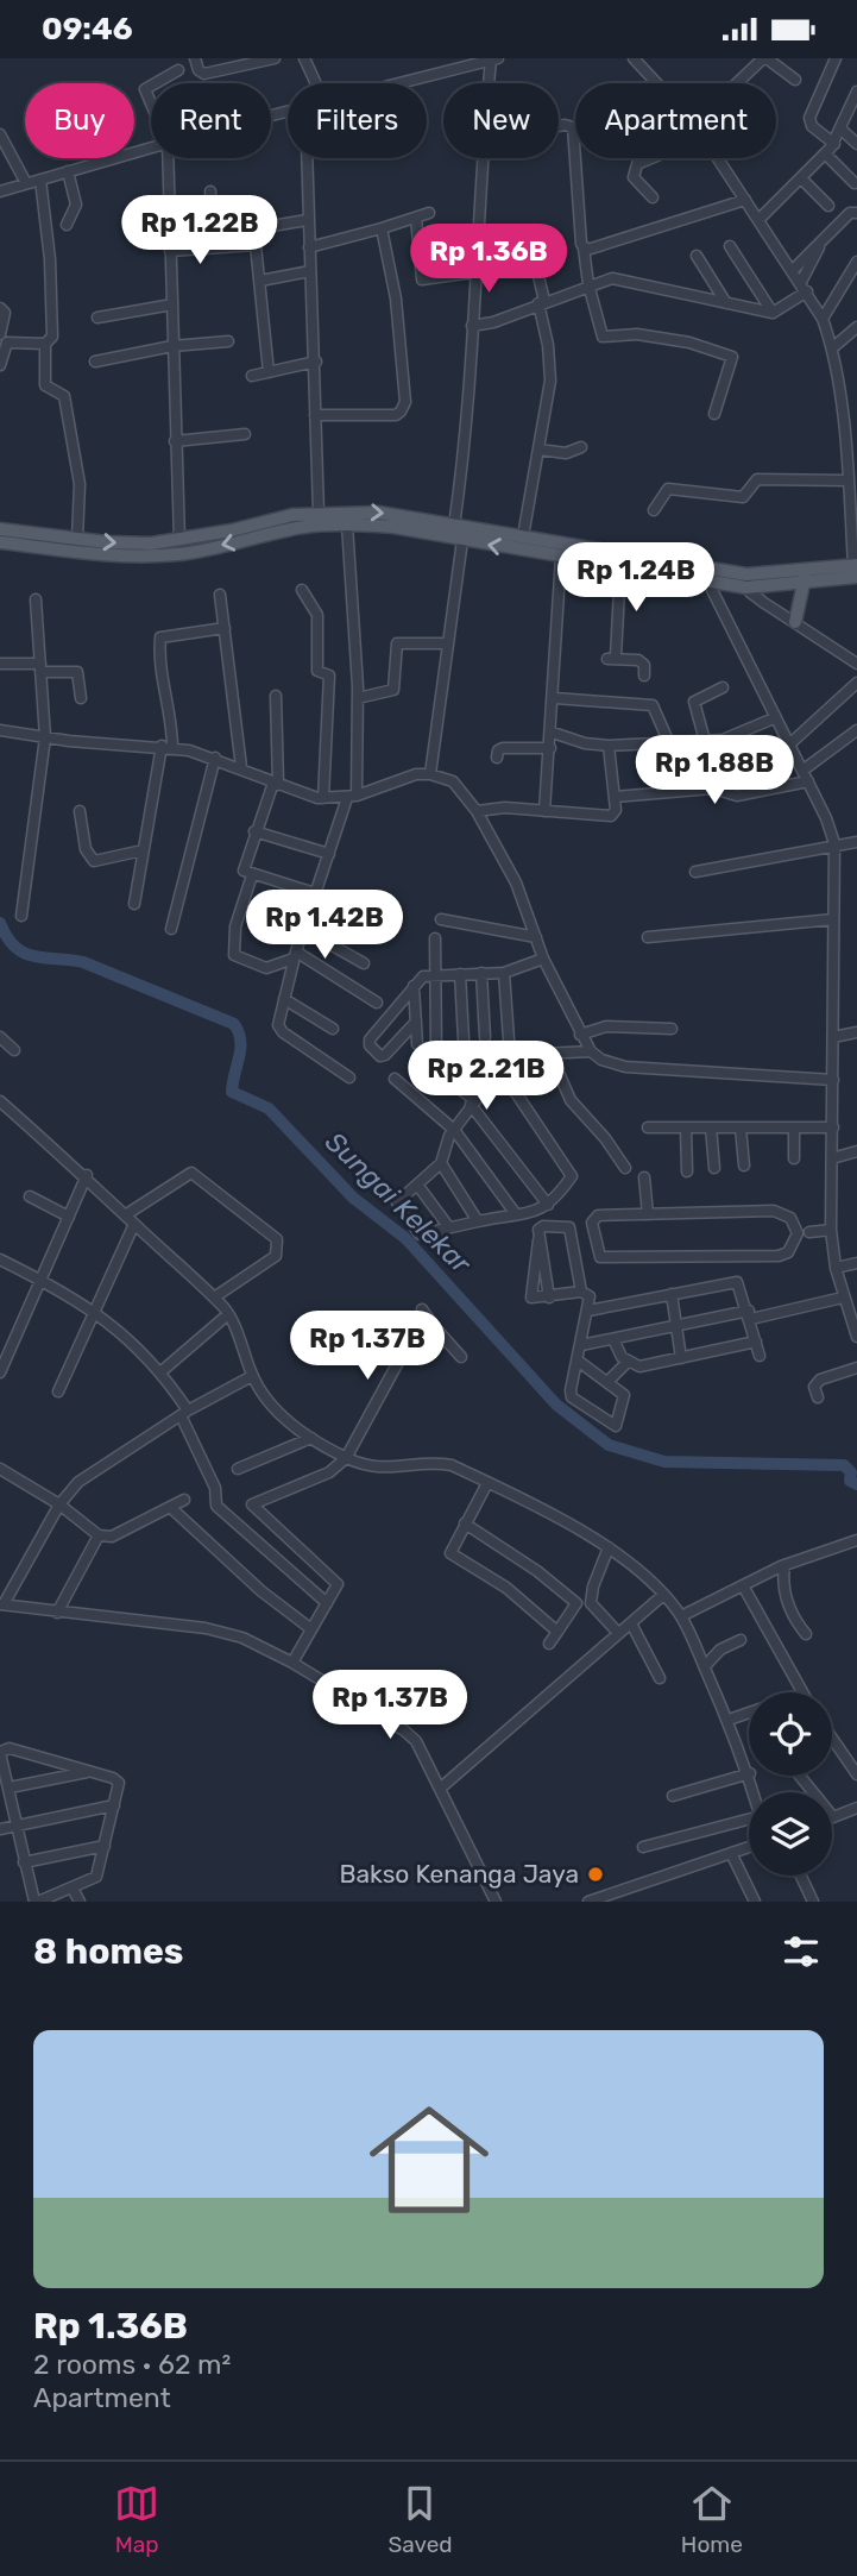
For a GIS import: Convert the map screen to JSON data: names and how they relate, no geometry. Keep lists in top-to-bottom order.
{
  "water": ["Sungai Kelekar"],
  "places": ["Bakso Kenanga Jaya"],
  "page": {
    "status": "09:46",
    "chip": [
      "Buy",
      "Rent",
      "Filters",
      "New",
      "Apartment"
    ],
    "price": [
      "Rp 1.22B",
      "Rp 1.36B",
      "Rp 1.24B",
      "Rp 1.88B",
      "Rp 1.42B",
      "Rp 2.21B",
      "Rp 1.37B",
      "Rp 1.37B"
    ],
    "heading": "8 homes",
    "list": [
      {
        "name": "Rp 1.36B",
        "note": "2 rooms · 62 m² · Apartment"
      }
    ],
    "tabs": ["Map", "Saved", "Home"]
  }
}
